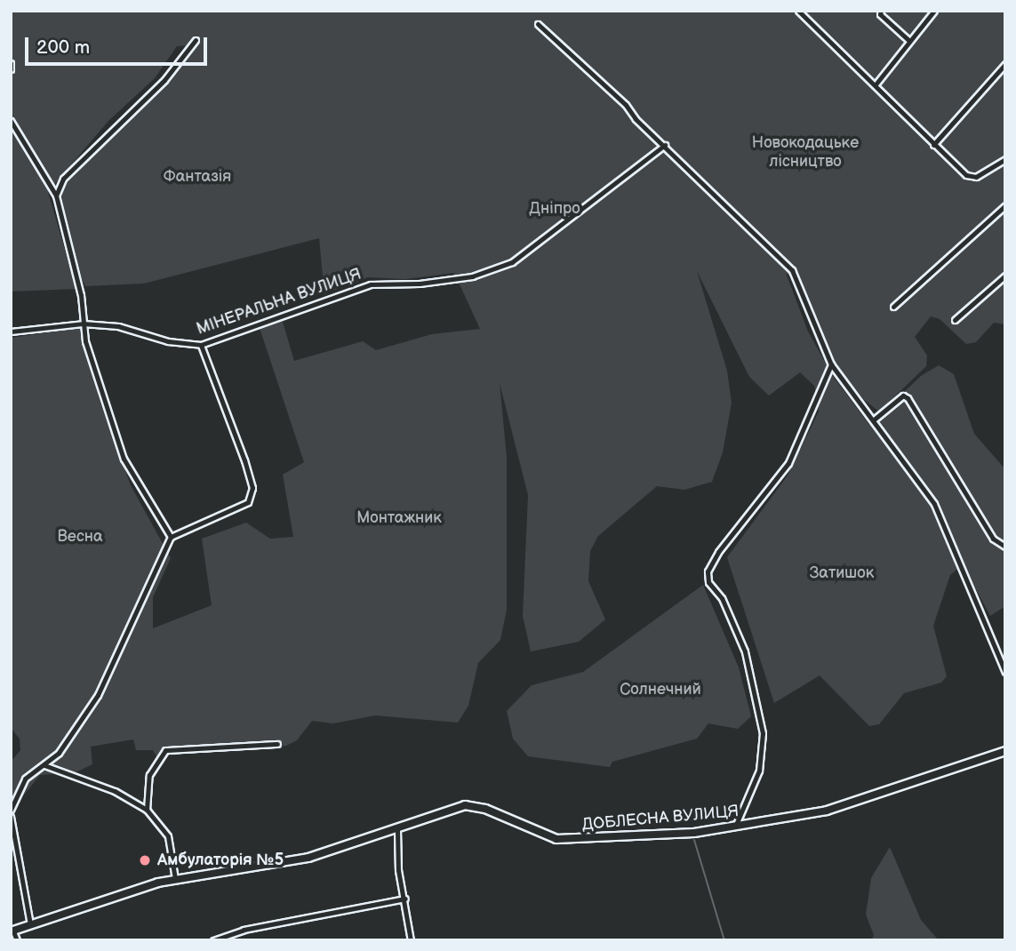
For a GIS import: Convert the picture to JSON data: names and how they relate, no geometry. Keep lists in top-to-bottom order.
{
  "streets": {
    "street": ["МІНЕРАЛЬНА ВУЛИЦЯ", "ДОБЛЕСНА ВУЛИЦЯ"]
  },
  "parks": [
    "Новокодацьке лісництво",
    "Фантазія",
    "Дніпро",
    "Монтажник",
    "Весна",
    "Затишок",
    "Солнечний"
  ],
  "places": ["Амбулаторія №5"],
  "scale_bar": "200 m"
}
